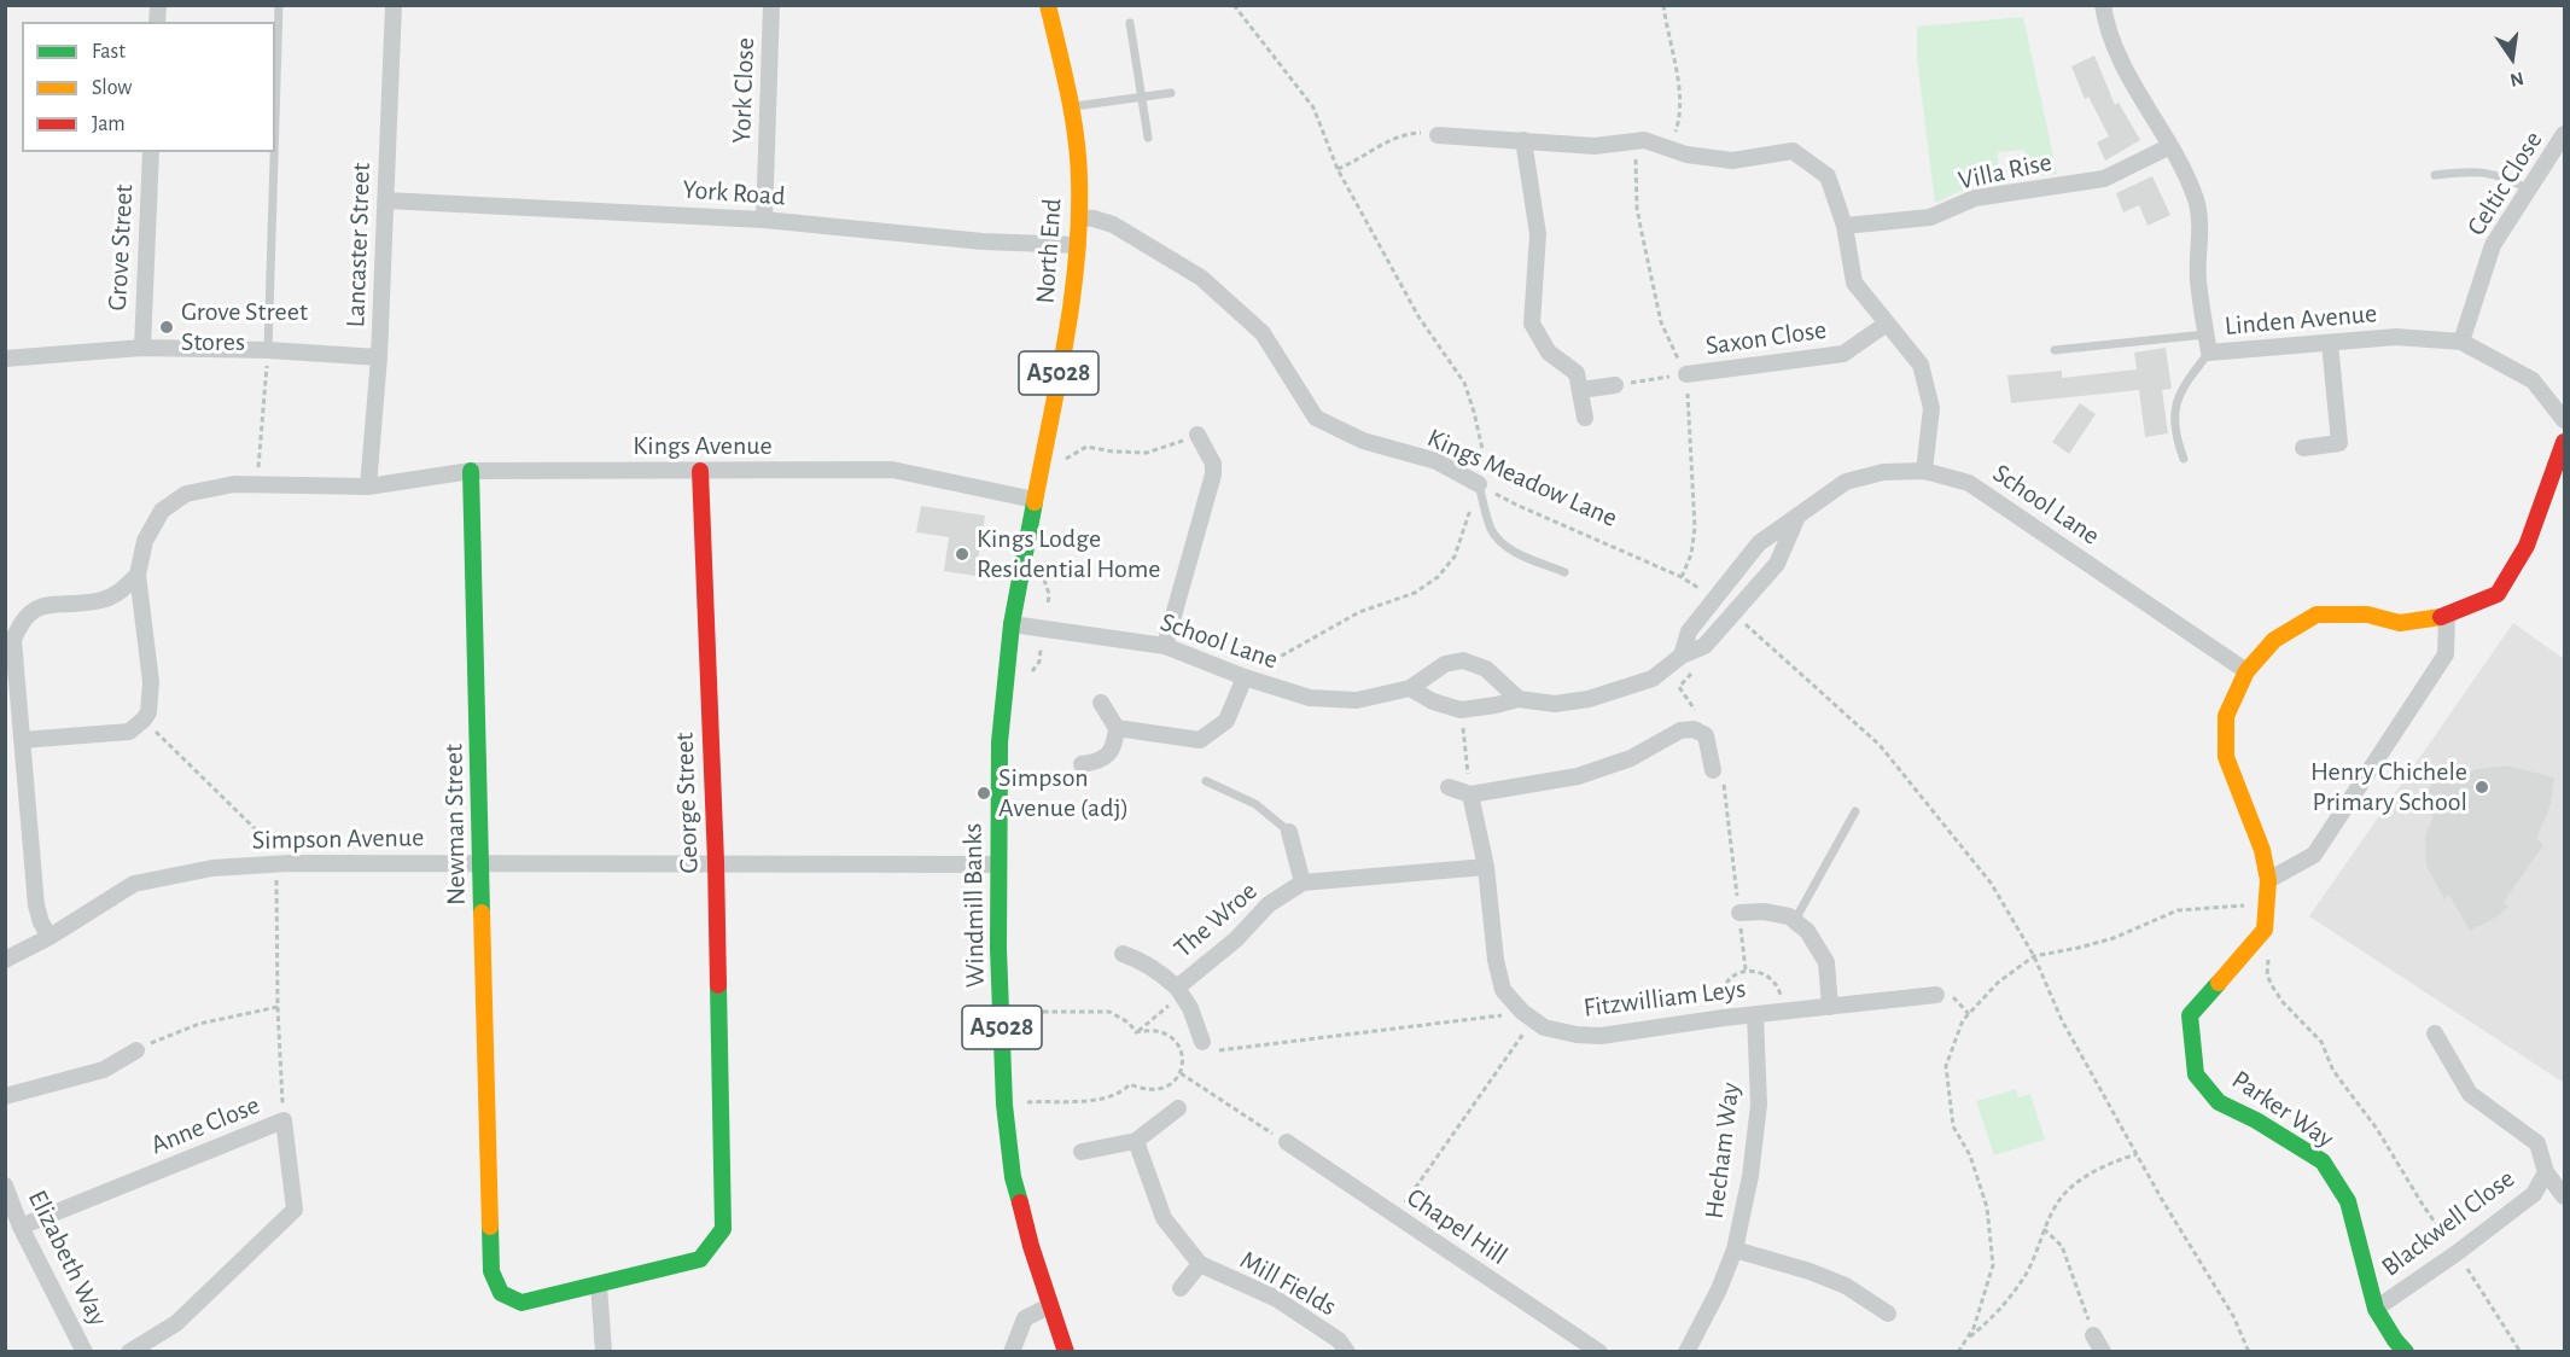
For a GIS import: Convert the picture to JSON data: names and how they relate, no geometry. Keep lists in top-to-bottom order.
{
  "streets": {
    "street": [
      "York Close",
      "Villa Rise",
      "Celtic Close",
      "York Road",
      "Lancaster Street",
      "Grove Street",
      "North End",
      "Linden Avenue",
      "Saxon Close",
      "A5028",
      "Kings Avenue",
      "Kings Meadow Lane",
      "School Lane",
      "George Street",
      "Newman Street",
      "Simpson Avenue",
      "Windmill Banks",
      "The Wroe",
      "Fitzwilliam Leys",
      "Parker Way",
      "Anne Close",
      "Hecham Way",
      "Blackwell Close",
      "Chapel Hill",
      "Elizabeth Way",
      "Mill Fields"
    ]
  },
  "crossings": [
    ["York Close", "York Road"],
    ["Villa Rise", "Linden Avenue"],
    ["Celtic Close", "Linden Avenue"],
    ["York Road", "Lancaster Street"],
    ["York Road", "North End"],
    ["Lancaster Street", "Kings Avenue"],
    ["North End", "Kings Avenue"],
    ["North End", "Kings Meadow Lane"],
    ["North End", "Windmill Banks"],
    ["A5028", "Windmill Banks"],
    ["Kings Avenue", "George Street"],
    ["Kings Avenue", "Newman Street"],
    ["Kings Avenue", "Windmill Banks"],
    ["School Lane", "Windmill Banks"],
    ["George Street", "Newman Street"],
    ["George Street", "Simpson Avenue"],
    ["Newman Street", "Simpson Avenue"],
    ["Simpson Avenue", "Windmill Banks"],
    ["Fitzwilliam Leys", "Hecham Way"],
    ["Parker Way", "Blackwell Close"],
    ["Anne Close", "Elizabeth Way"]
  ],
  "places": [
    "Grove Street Stores",
    "Kings Lodge Residential Home",
    "Henry Chichele Primary School",
    "Simpson Avenue (adj)"
  ],
  "legend": ["Fast", "Slow", "Jam"],
  "north": "bottom"
}
